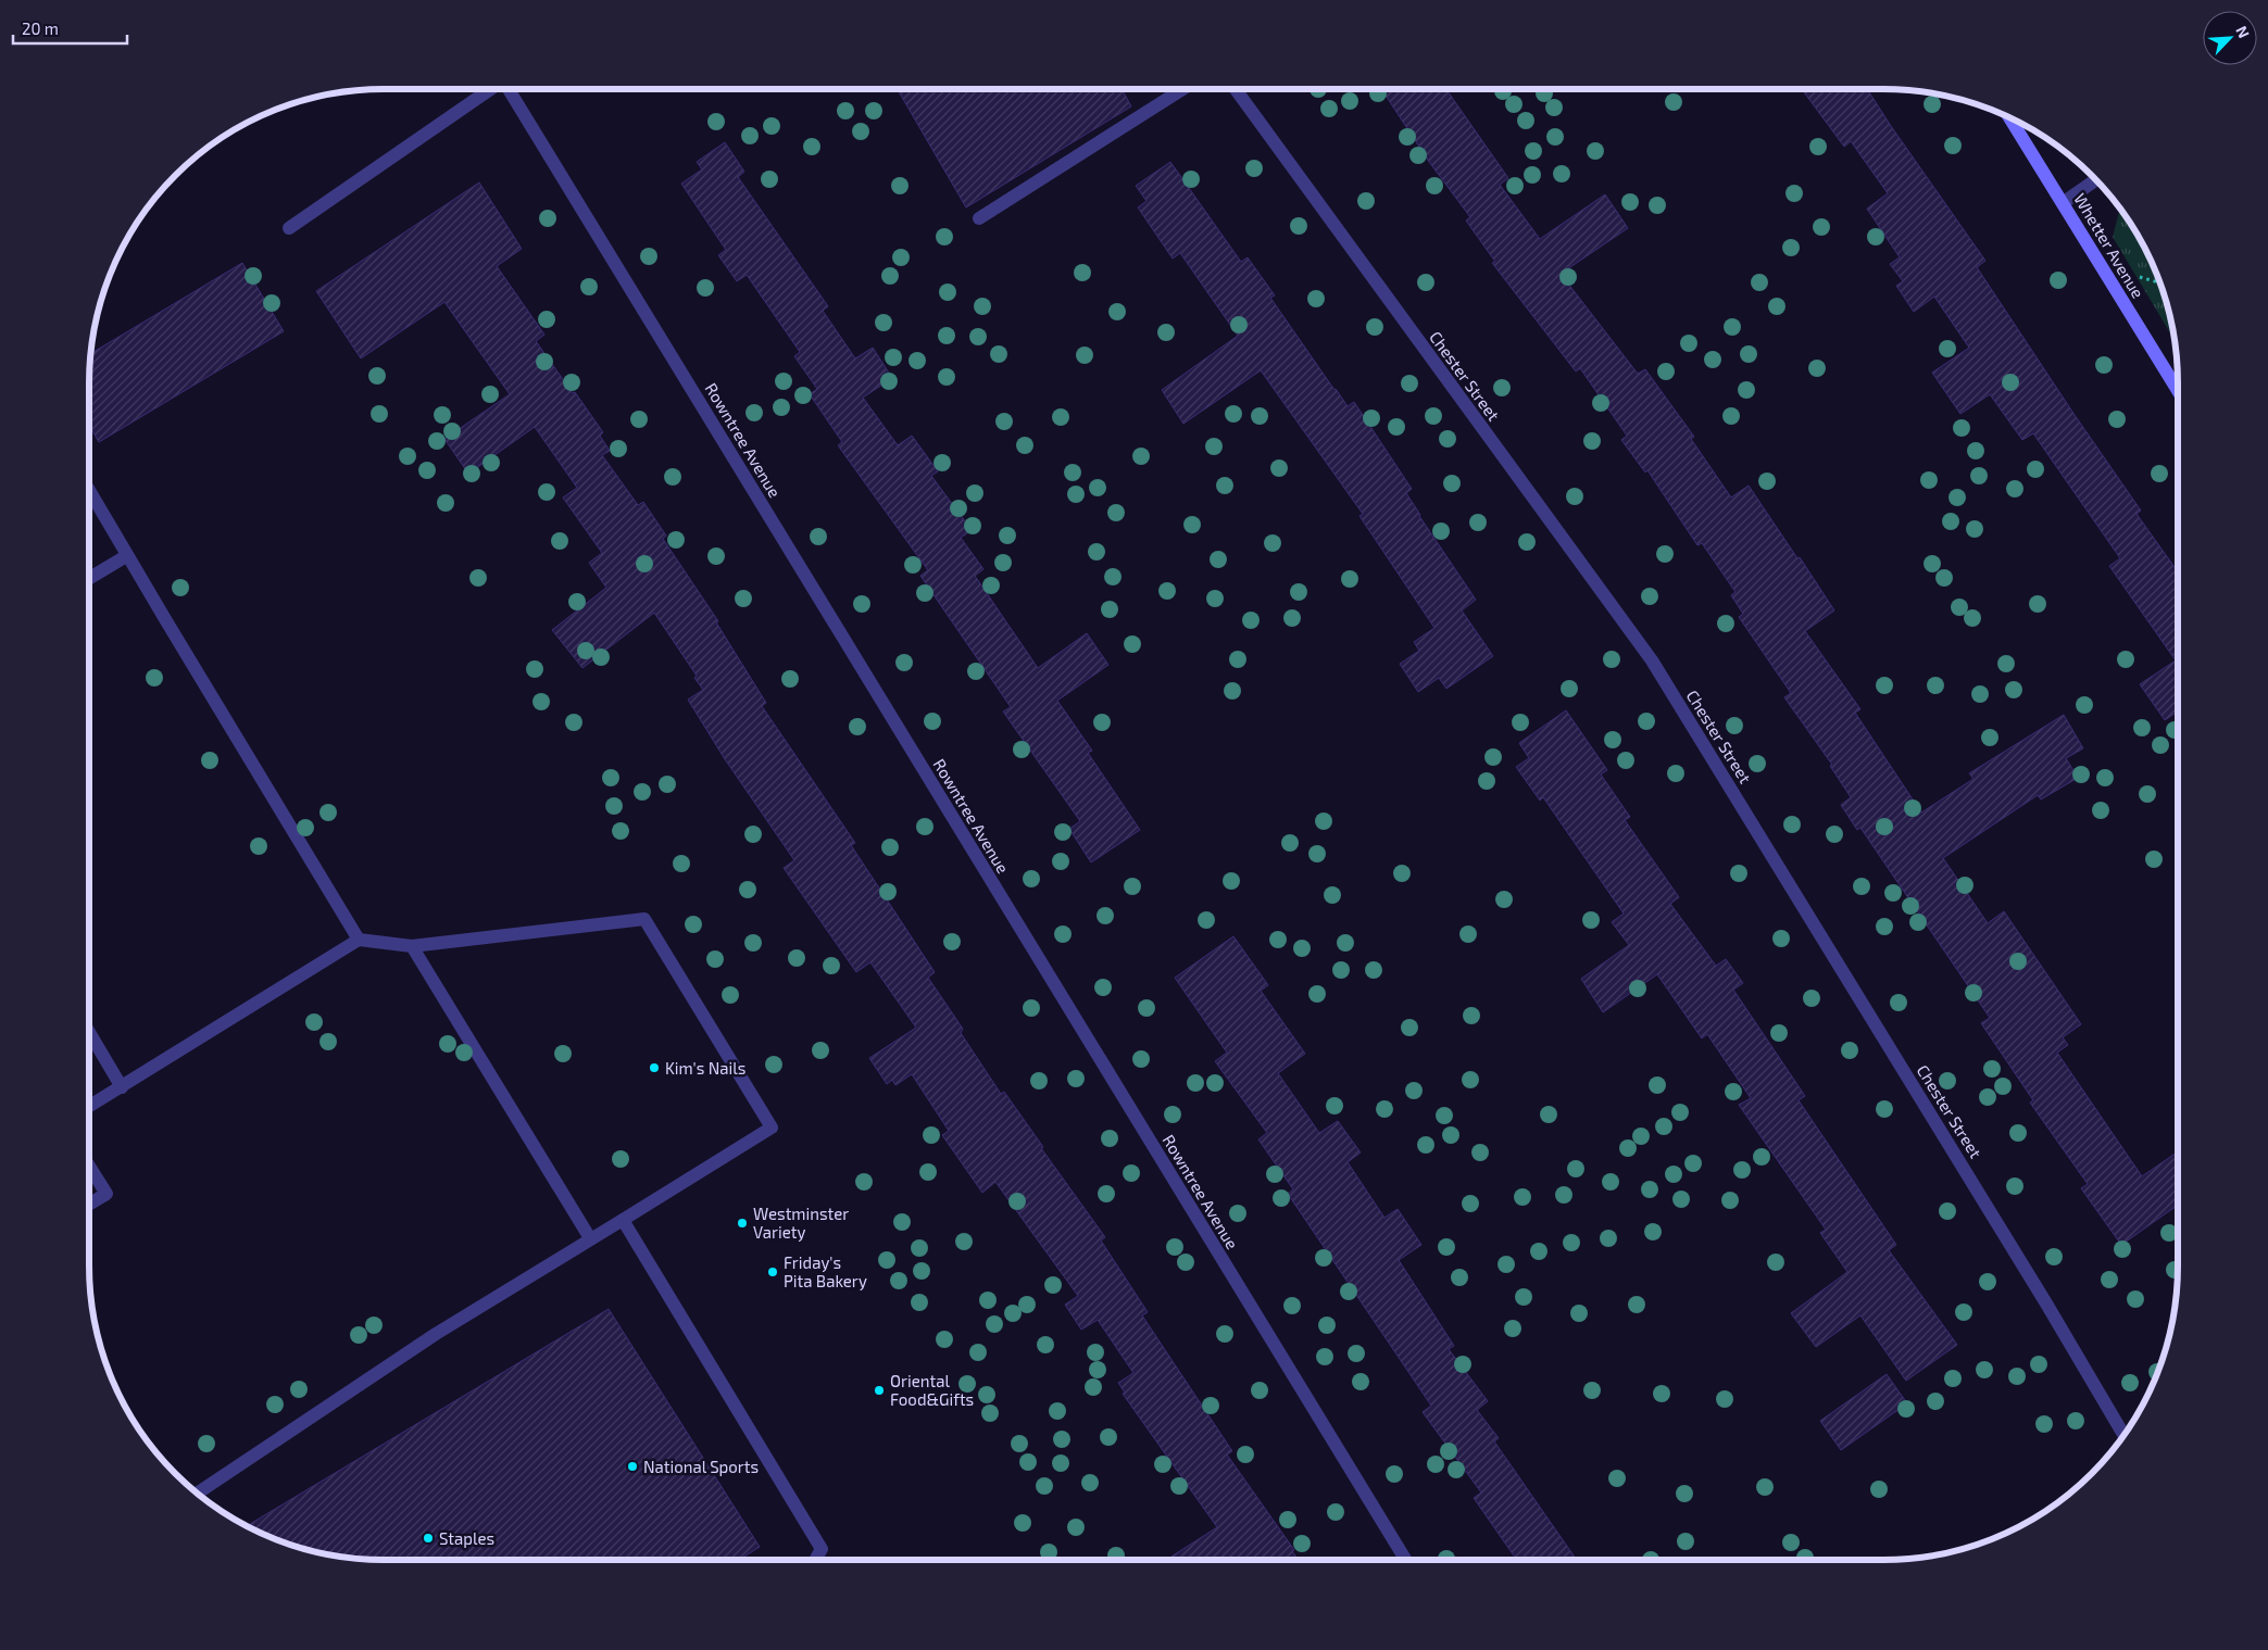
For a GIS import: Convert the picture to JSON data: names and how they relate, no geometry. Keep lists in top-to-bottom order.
{
  "streets": {
    "street": ["Whetter Avenue", "Chester Street", "Rowntree Avenue"]
  },
  "places": [
    "Kim's Nails",
    "Westminster Variety",
    "Friday's Pita Bakery",
    "Oriental Food&Gifts",
    "National Sports",
    "Staples"
  ],
  "scale_bar": "20 m",
  "north": "top right"
}
